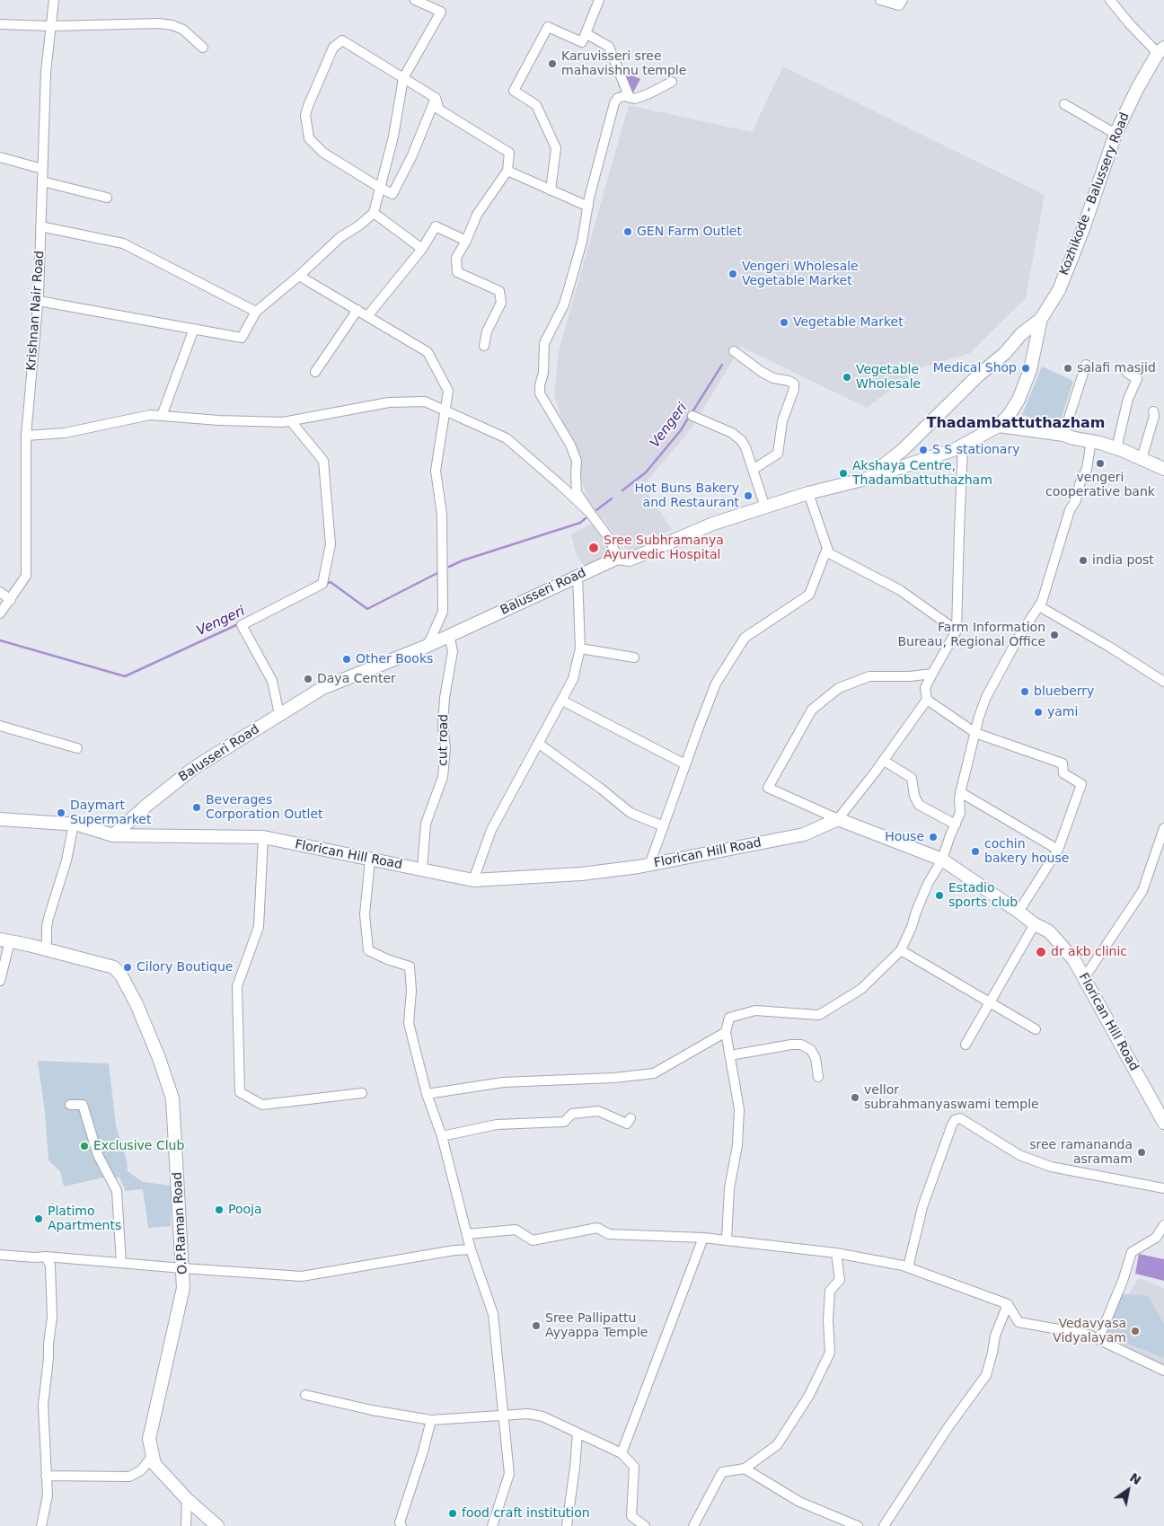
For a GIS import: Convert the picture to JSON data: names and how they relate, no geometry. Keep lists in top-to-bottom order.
{
  "streets": {
    "street": [
      "Kozhikode - Balussery Road",
      "Krishnan Nair Road",
      "Balusseri Road",
      "cut road",
      "Florican Hill Road",
      "O.P.Raman Road"
    ]
  },
  "crossings": [
    ["Kozhikode - Balussery Road", "Balusseri Road"],
    ["Balusseri Road", "cut road"],
    ["Balusseri Road", "Florican Hill Road"],
    ["cut road", "Florican Hill Road"]
  ],
  "districts": ["Thadambattuthazham"],
  "water": ["Vengeri"],
  "places": [
    "Karuvisseri sree mahavishnu temple",
    "GEN Farm Outlet",
    "Vengeri Wholesale Vegetable Market",
    "Vegetable Market",
    "Medical Shop",
    "salafi masjid",
    "Vegetable Wholesale",
    "S S stationary",
    "vengeri cooperative bank",
    "Akshaya Centre, Thadambattuthazham",
    "Hot Buns Bakery and Restaurant",
    "Sree Subhramanya Ayurvedic Hospital",
    "india post",
    "Farm Information Bureau, Regional Office",
    "Other Books",
    "Daya Center",
    "blueberry",
    "yami",
    "Beverages Corporation Outlet",
    "Daymart Supermarket",
    "House",
    "cochin bakery house",
    "Estadio sports club",
    "dr akb clinic",
    "Cilory Boutique",
    "vellor subrahmanyaswami temple",
    "Exclusive Club",
    "sree ramananda asramam",
    "Pooja",
    "Platimo Apartments",
    "Sree Pallipattu Ayyappa Temple",
    "Vedavyasa Vidyalayam",
    "food craft institution"
  ],
  "north": "top right"
}
